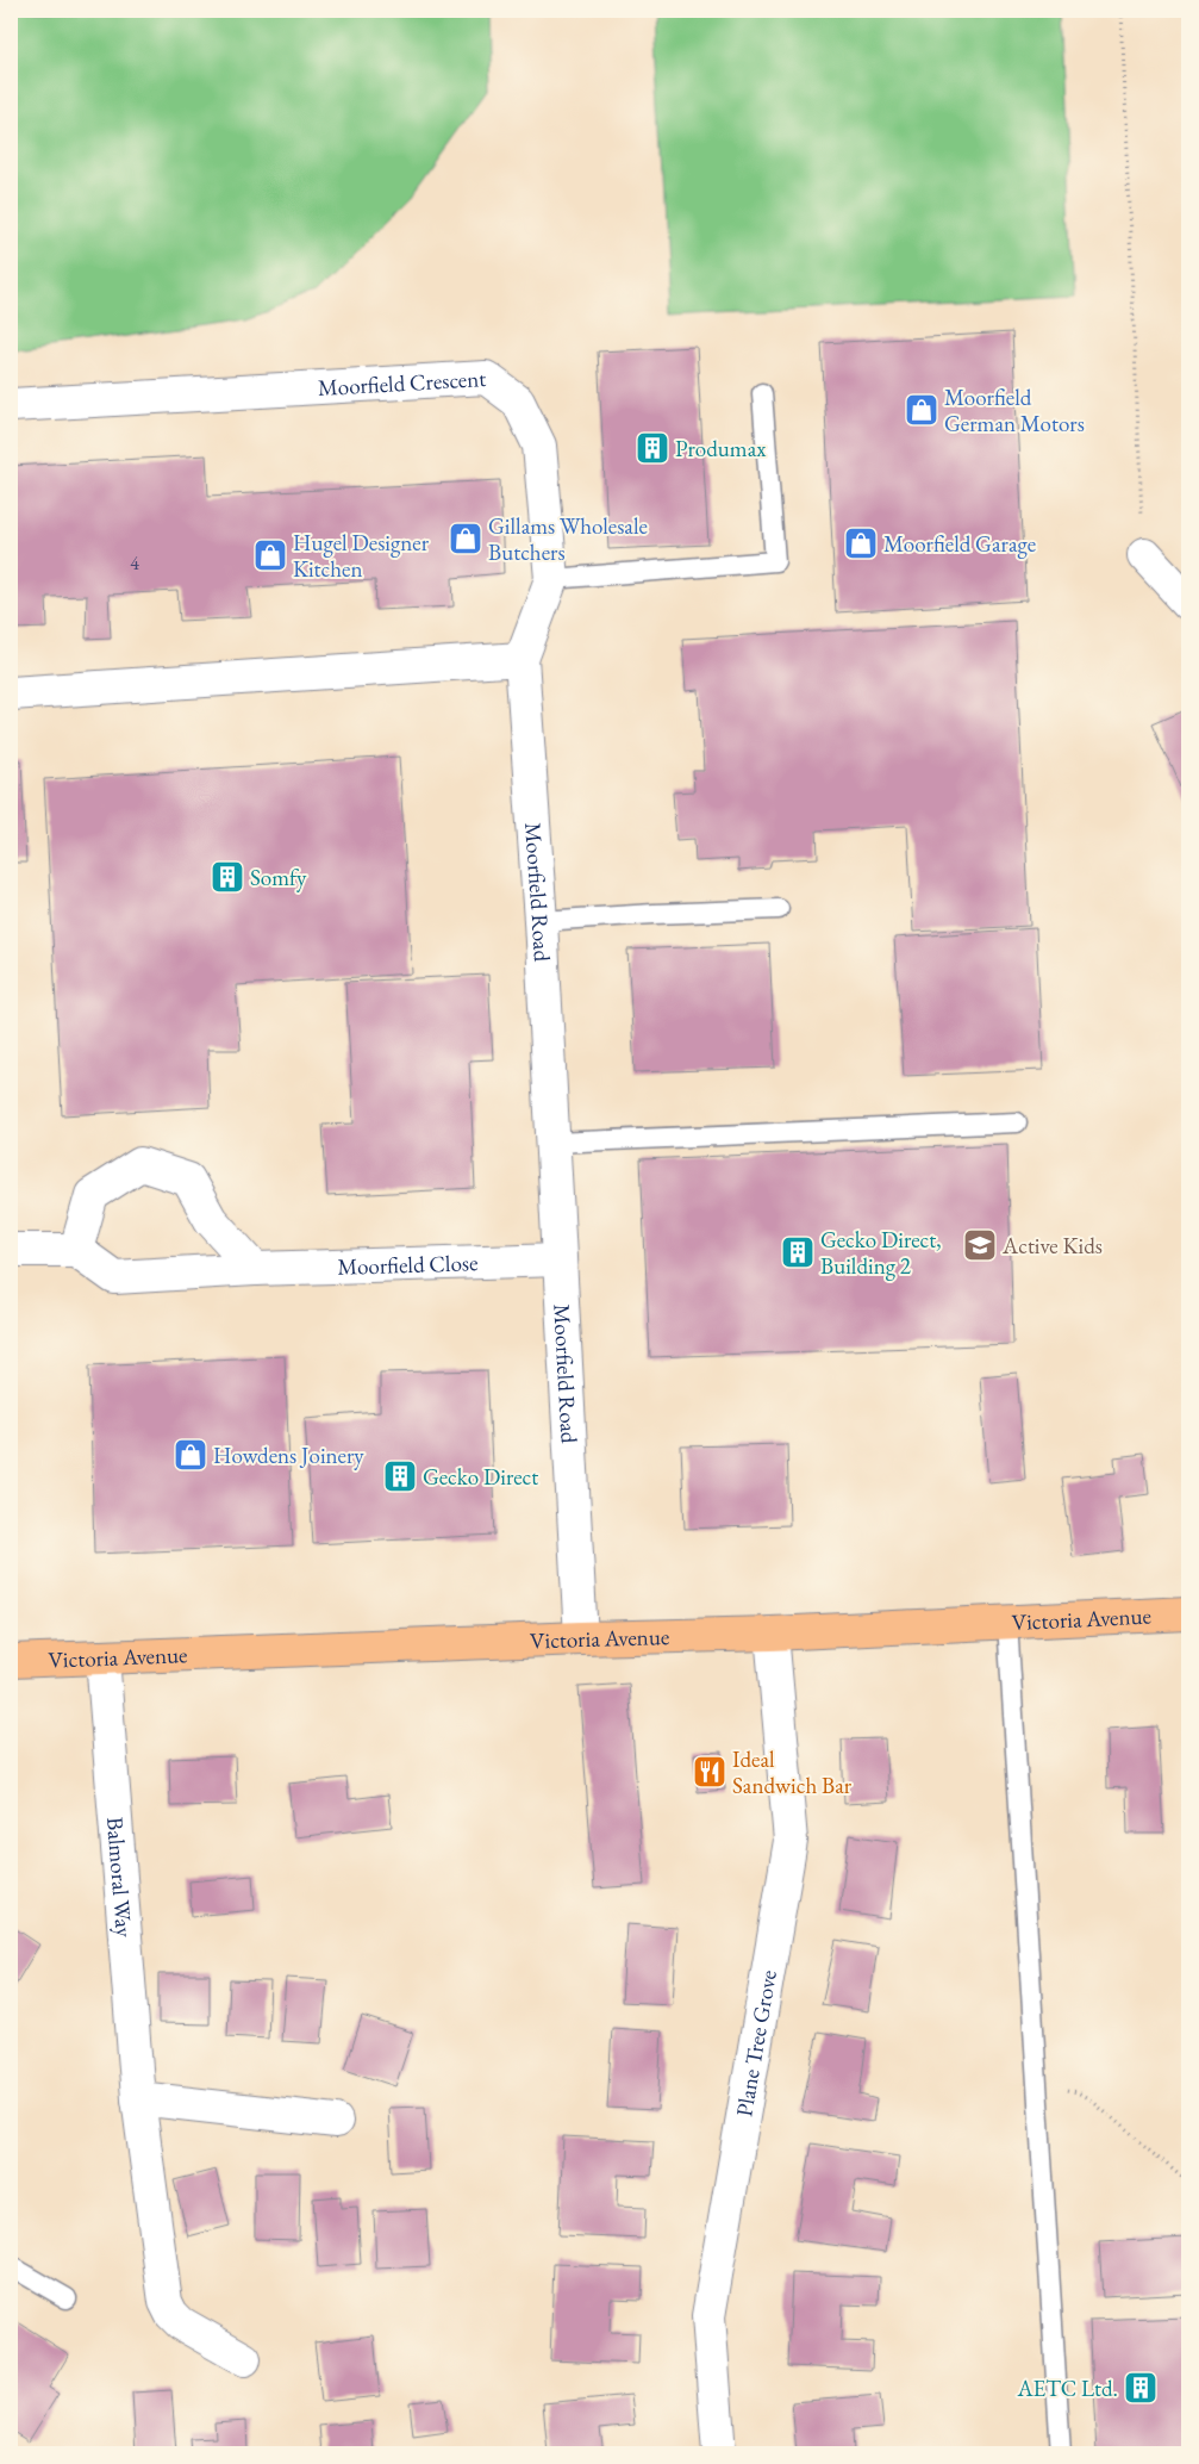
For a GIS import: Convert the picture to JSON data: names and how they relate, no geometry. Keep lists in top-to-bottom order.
{
  "streets": {
    "highway": ["Victoria Avenue"],
    "street": [
      "Moorfield Crescent",
      "Moorfield Road",
      "Moorfield Close",
      "Balmoral Way",
      "Plane Tree Grove"
    ]
  },
  "crossings": [
    ["Moorfield Crescent", "Moorfield Road"],
    ["Moorfield Road", "Moorfield Close"],
    ["Moorfield Road", "Victoria Avenue"],
    ["Victoria Avenue", "Balmoral Way"],
    ["Victoria Avenue", "Plane Tree Grove"]
  ],
  "places": {
    "shop": [
      "Moorfield German Motors",
      "Gillams Wholesale Butchers",
      "Moorfield Garage",
      "Hugel Designer Kitchen",
      "Howdens Joinery"
    ],
    "building": [
      "Produmax",
      "Somfy",
      "Gecko Direct, Building 2",
      "Gecko Direct",
      "AETC Ltd."
    ],
    "school or university": ["Active Kids"],
    "restaurant": ["Ideal Sandwich Bar"]
  },
  "house_numbers": ["4"]
}
